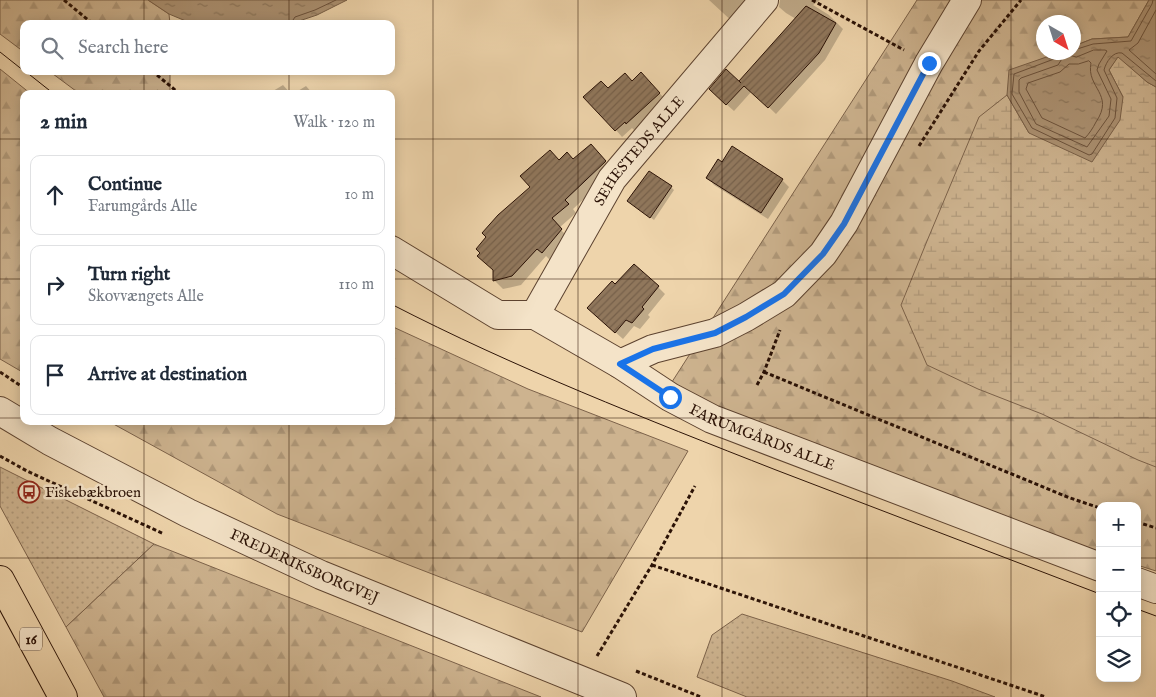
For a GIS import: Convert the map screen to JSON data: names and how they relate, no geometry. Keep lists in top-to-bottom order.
{
  "streets": {
    "highway": ["16"],
    "street": ["SEHESTEDS ALLE", "FARUMGÅRDS ALLE", "FREDERIKSBORGVEJ"]
  },
  "crossings": [
    ["SEHESTEDS ALLE", "FARUMGÅRDS ALLE"]
  ],
  "places": {
    "bus stop": ["Fiskebækbroen"]
  },
  "north": "bottom right",
  "page": {
    "search": "Search here",
    "heading": ["2 min", "Walk · 120 m"],
    "list": [
      ["Continue", "Farumgårds Alle", "10 m"],
      ["Turn right", "Skovvængets Alle", "110 m"],
      "Arrive at destination"
    ],
    "map_buttons": ["+", "−"]
  }
}
